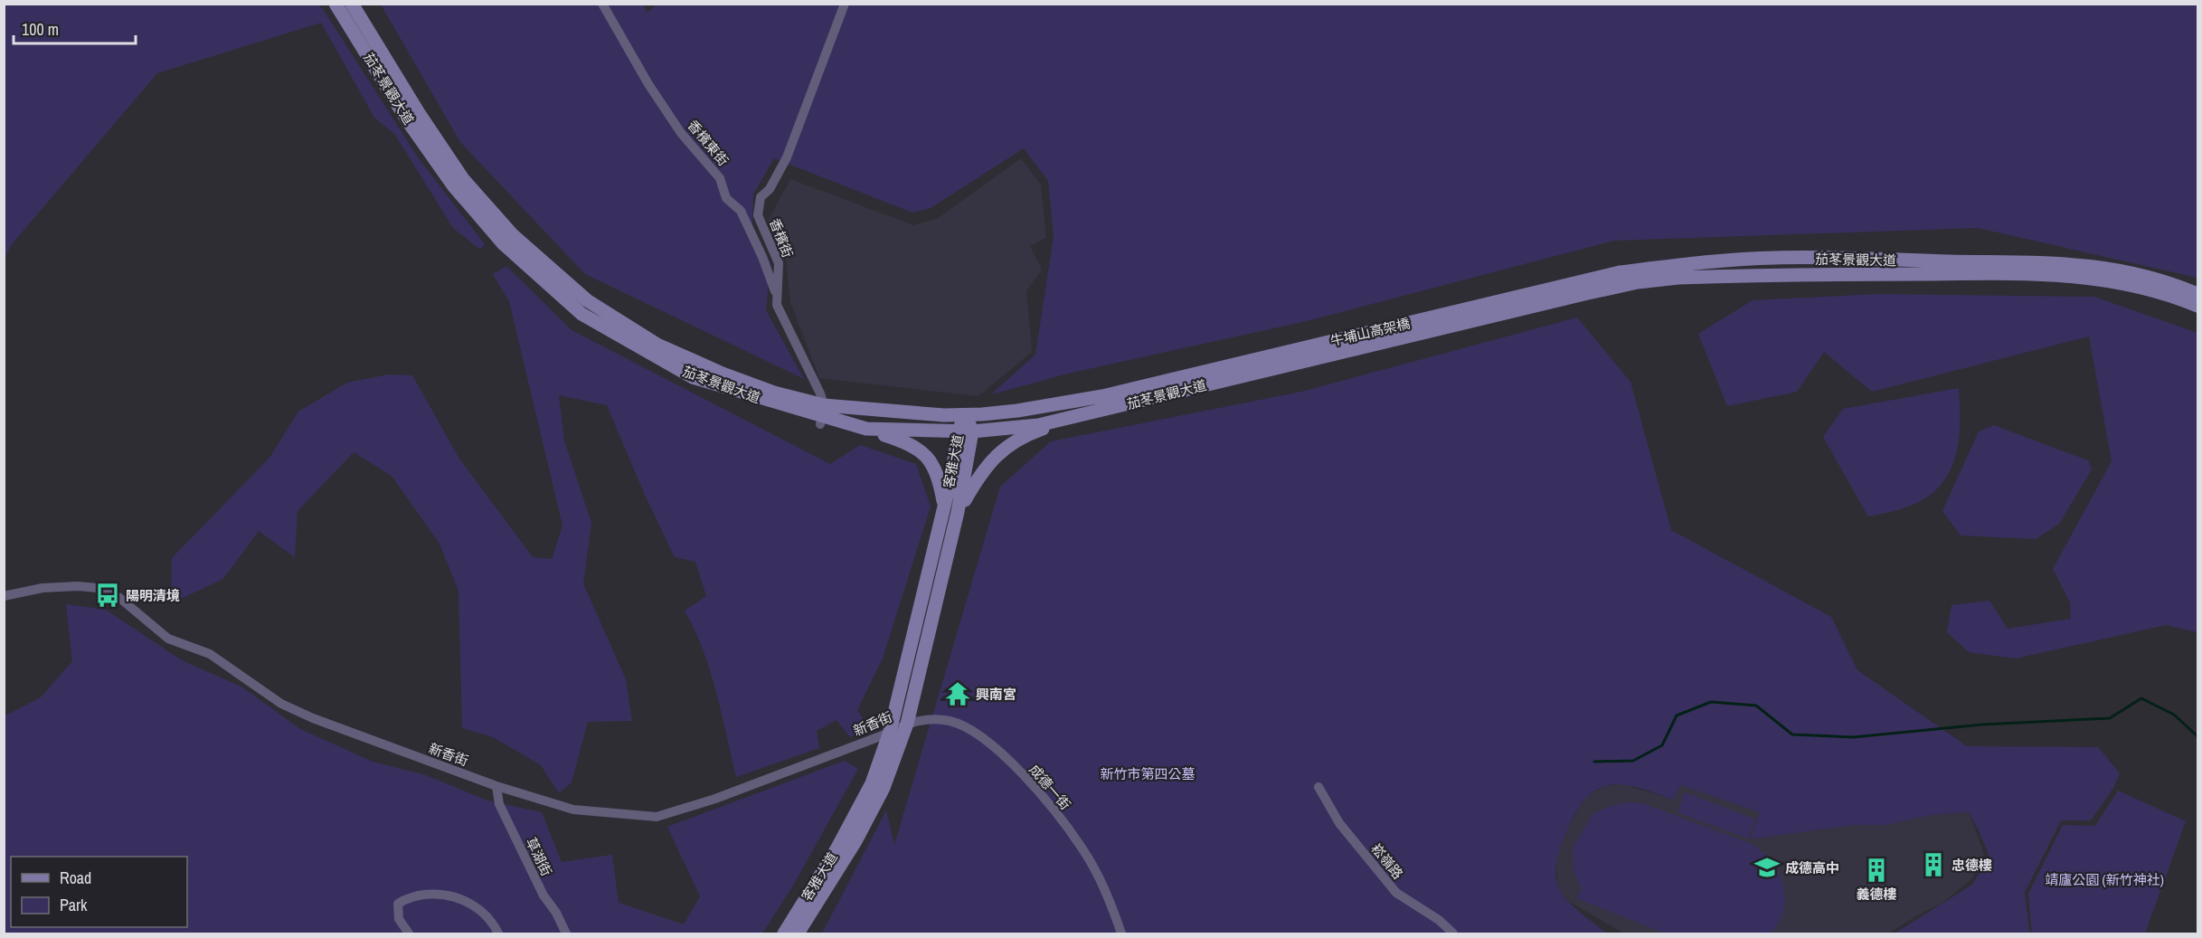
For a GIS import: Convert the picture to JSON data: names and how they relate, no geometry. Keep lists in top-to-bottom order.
{
  "streets": {
    "street": [
      "茄苳景觀大道",
      "香檳東街",
      "香檳街",
      "牛埔山高架橋",
      "客雅大道",
      "新香街",
      "成德一街",
      "草湖街",
      "崧嶺路"
    ]
  },
  "crossings": [
    ["茄苳景觀大道", "香檳街"],
    ["茄苳景觀大道", "牛埔山高架橋"],
    ["茄苳景觀大道", "客雅大道"],
    ["香檳東街", "香檳街"],
    ["客雅大道", "新香街"],
    ["客雅大道", "成德一街"],
    ["新香街", "成德一街"],
    ["新香街", "草湖街"]
  ],
  "parks": ["新竹市第四公墓", "靖廬公園 (新竹神社)"],
  "places": {
    "bus stop": ["陽明清境"],
    "temple": ["興南宮"],
    "building": ["忠德樓", "義德樓"],
    "school or university": ["成德高中"]
  },
  "legend": ["Road", "Park"],
  "scale_bar": "100 m"
}
